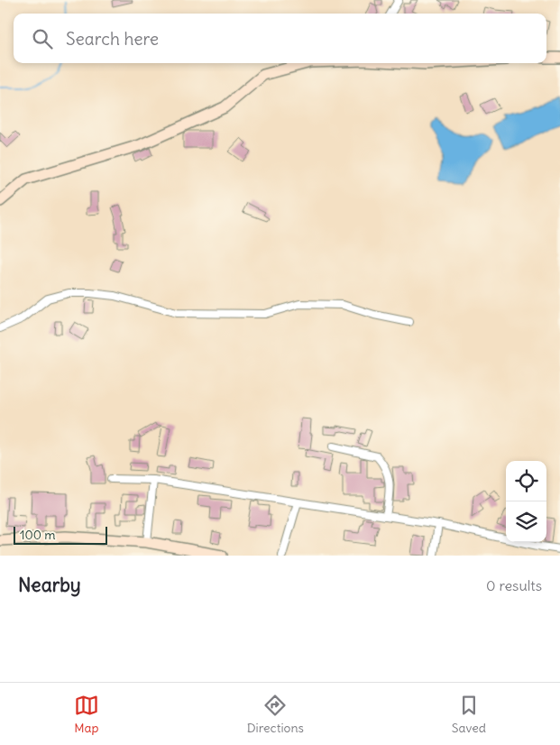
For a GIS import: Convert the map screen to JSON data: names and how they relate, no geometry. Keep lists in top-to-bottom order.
{
  "scale_bar": "100 m",
  "page": {
    "search": "Search here",
    "scale": "100 m",
    "heading": ["Nearby", "0 results"],
    "nav": ["Map", "Directions", "Saved"]
  }
}
